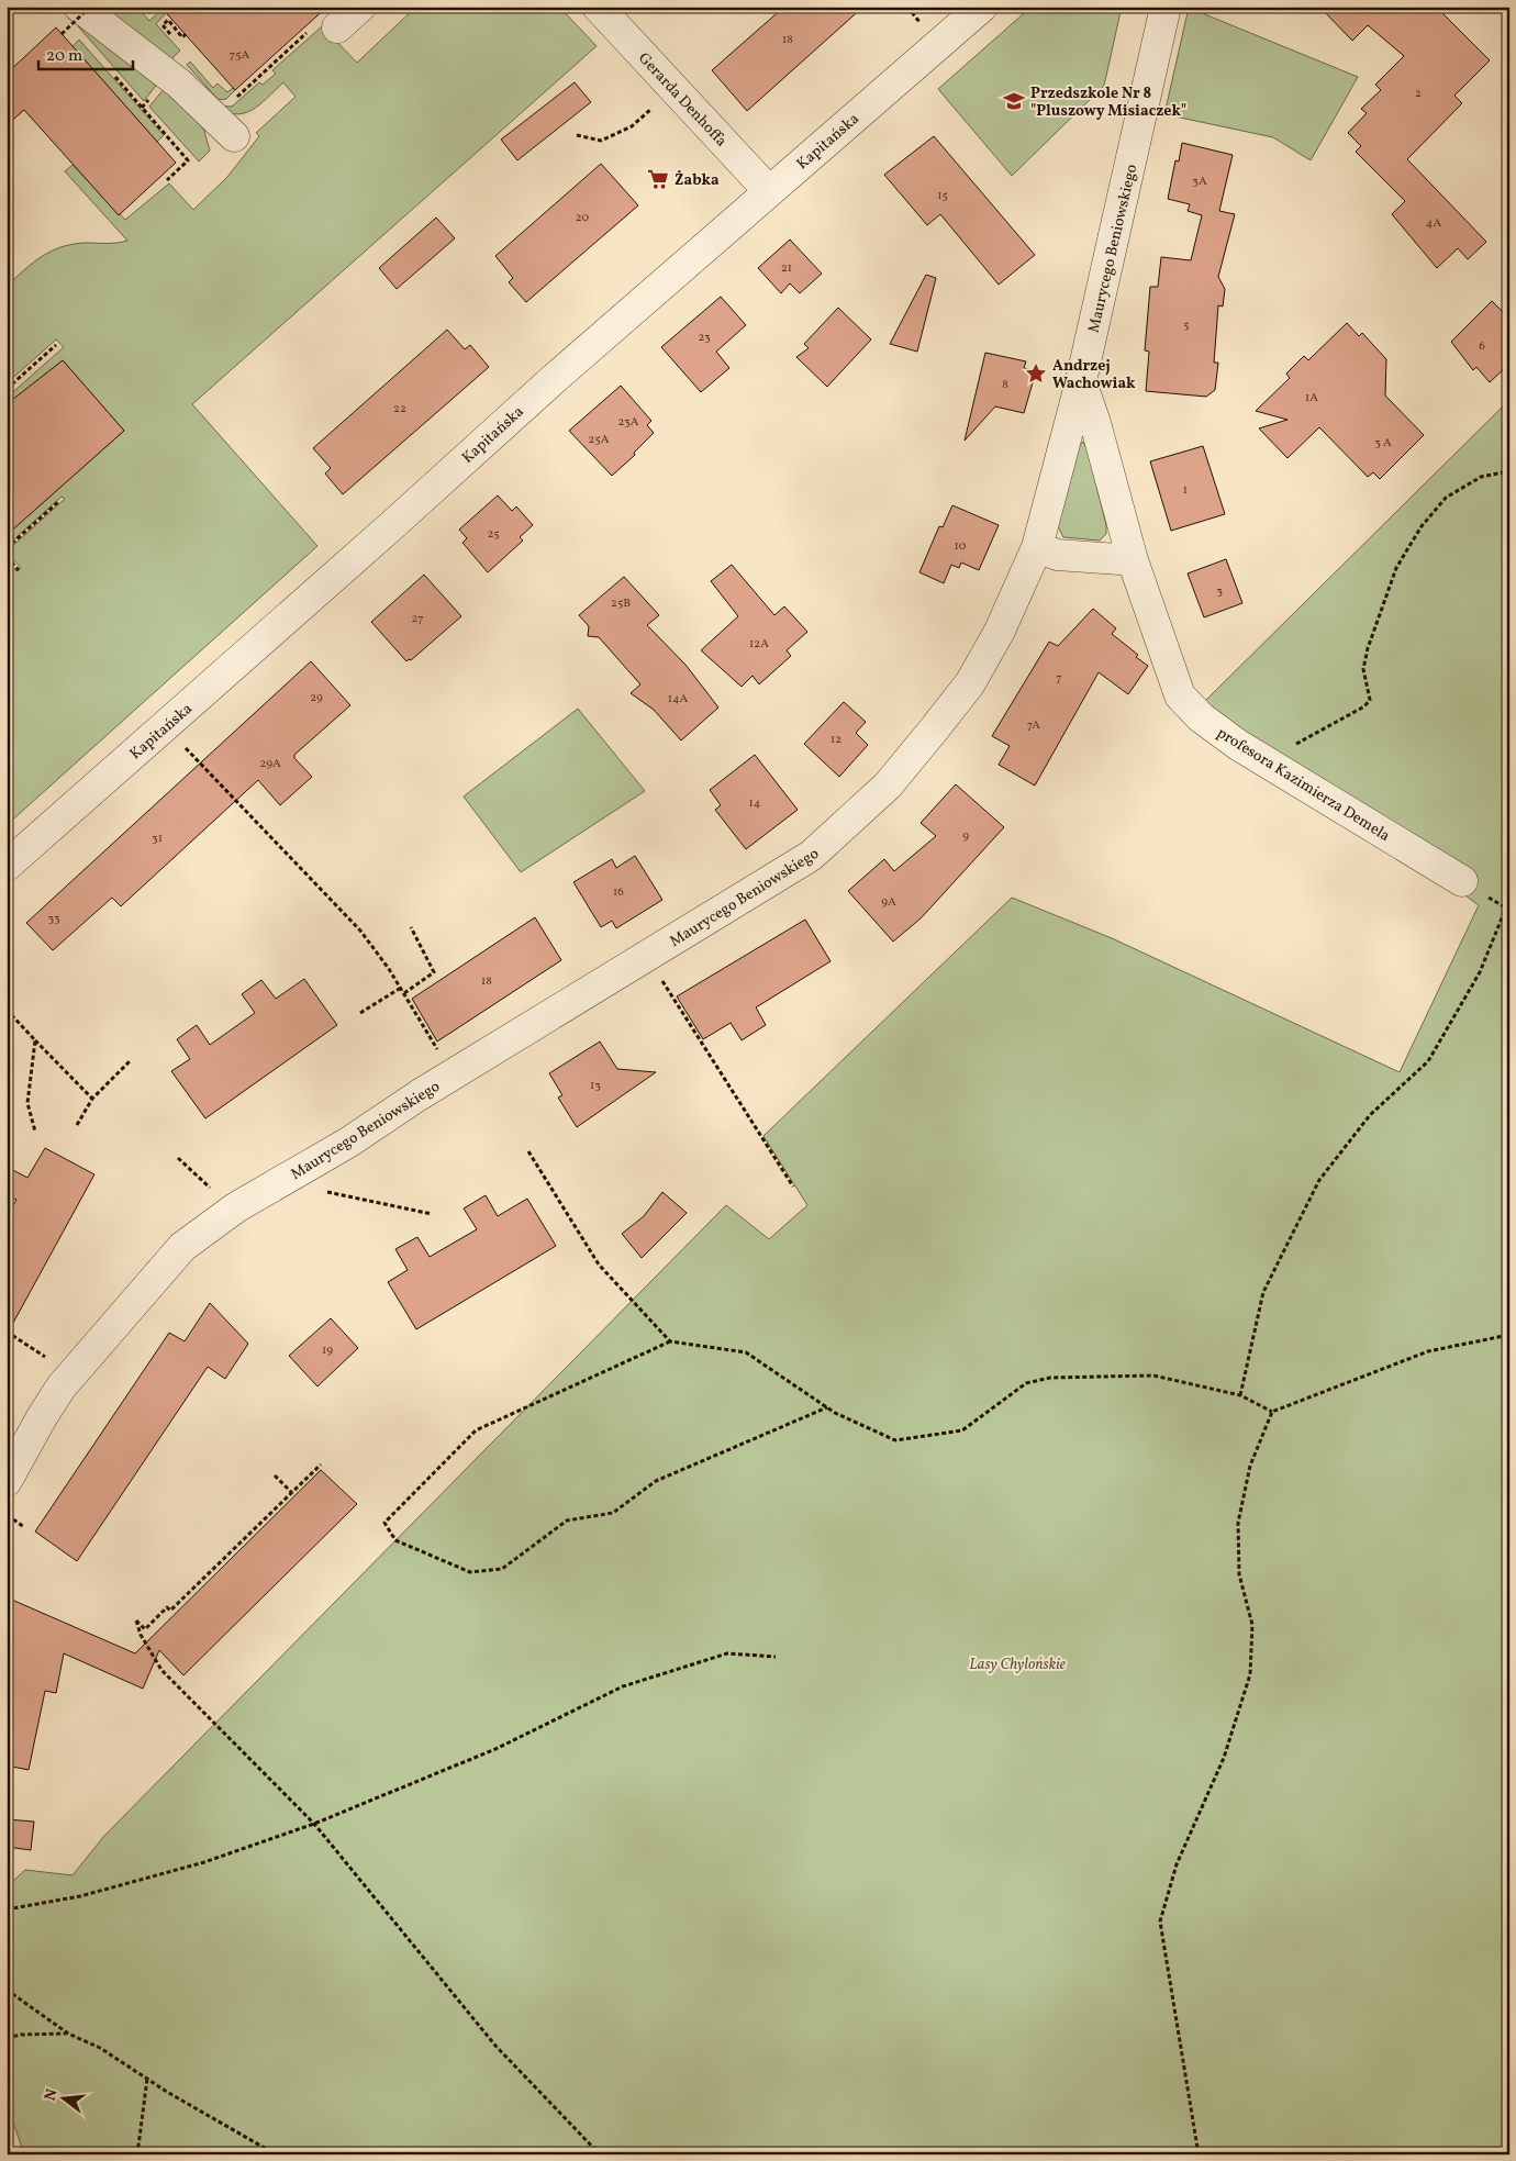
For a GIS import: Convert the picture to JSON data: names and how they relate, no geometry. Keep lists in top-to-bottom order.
{
  "streets": {
    "street": [
      "Gerarda Denhoffa",
      "Kapitańska",
      "Maurycego Beniowskiego",
      "profesora Kazimierza Demela"
    ]
  },
  "crossings": [
    ["Gerarda Denhoffa", "Kapitańska"],
    ["Maurycego Beniowskiego", "profesora Kazimierza Demela"]
  ],
  "parks": ["Lasy Chylońskie"],
  "places": {
    "school or university": ["Przedszkole Nr 8 \"Pluszowy Misiaczek\""],
    "supermarket": ["Żabka"],
    "place": ["Andrzej Wachowiak"]
  },
  "house_numbers": [
    "18",
    "75A",
    "2",
    "3A",
    "15",
    "20",
    "4A",
    "21",
    "5",
    "23",
    "6",
    "8",
    "1A",
    "22",
    "23A",
    "25A",
    "3 A",
    "1",
    "25",
    "10",
    "3",
    "25B",
    "27",
    "12A",
    "7",
    "29",
    "14A",
    "7A",
    "12",
    "29A",
    "14",
    "9",
    "31",
    "16",
    "9A",
    "33",
    "18",
    "13",
    "19"
  ],
  "scale_bar": "20 m",
  "north": "left"
}
